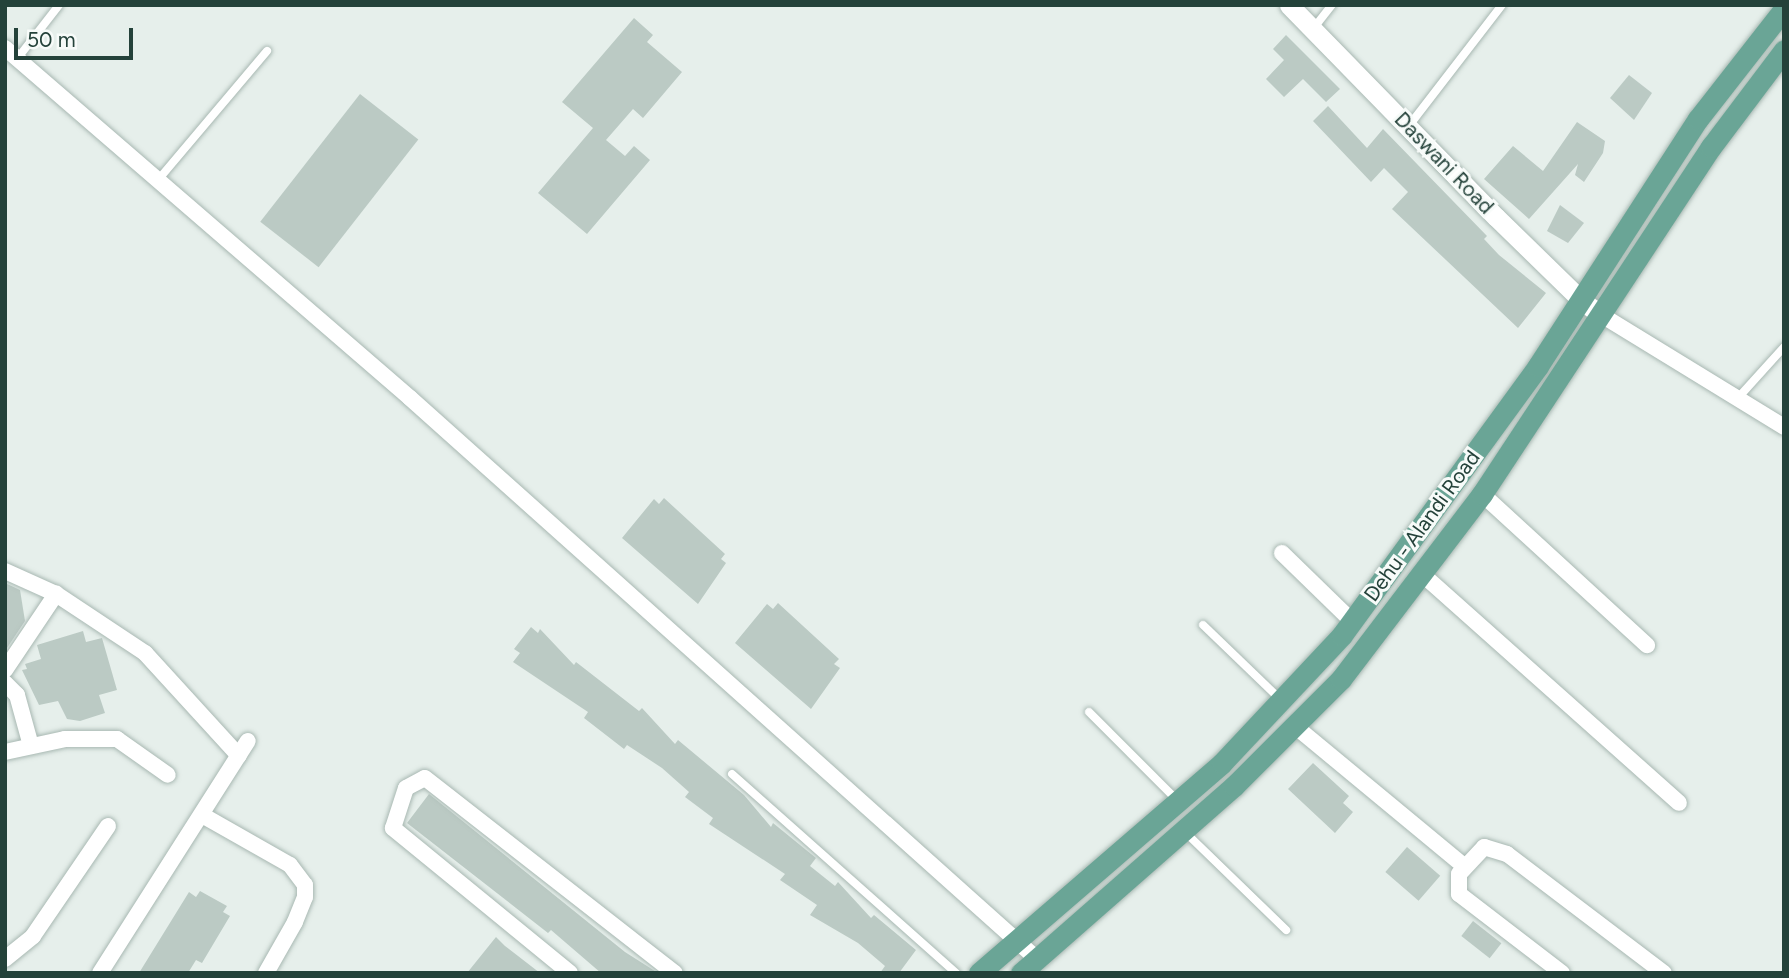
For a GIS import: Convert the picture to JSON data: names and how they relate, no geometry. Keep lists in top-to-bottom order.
{
  "streets": {
    "main road": ["Dehu - Alandi Road"],
    "street": ["Daswani Road"]
  },
  "crossings": [
    ["Daswani Road", "Dehu - Alandi Road"]
  ],
  "scale_bar": "50 m"
}
